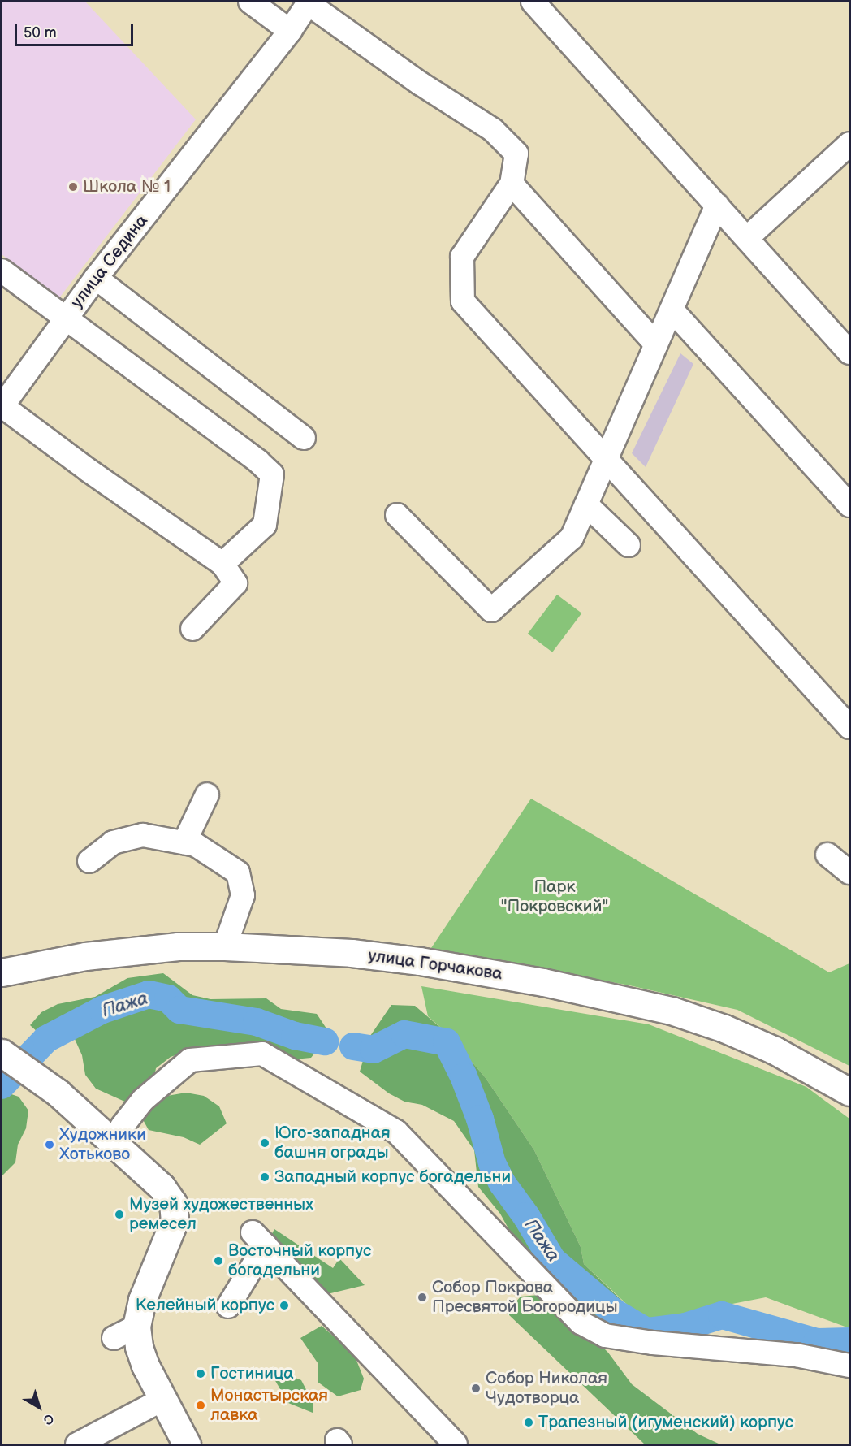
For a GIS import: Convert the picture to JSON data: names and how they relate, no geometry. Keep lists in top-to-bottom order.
{
  "streets": {
    "main road": ["улица Горчакова"],
    "street": ["улица Седина"]
  },
  "water": ["Пажа"],
  "parks": ["Парк \"Покровский\""],
  "places": [
    "Школа № 1",
    "Юго-западная башня ограды",
    "Художники Хотьково",
    "Западный корпус богадельни",
    "Музей художественных ремесел",
    "Восточный корпус богадельни",
    "Собор Покрова Пресвятой Богородицы",
    "Келейный корпус",
    "Гостиница",
    "Собор Николая Чудотворца",
    "Монастырская лавка",
    "Трапезный (игуменский) корпус"
  ],
  "scale_bar": "50 m",
  "north": "bottom right"
}
